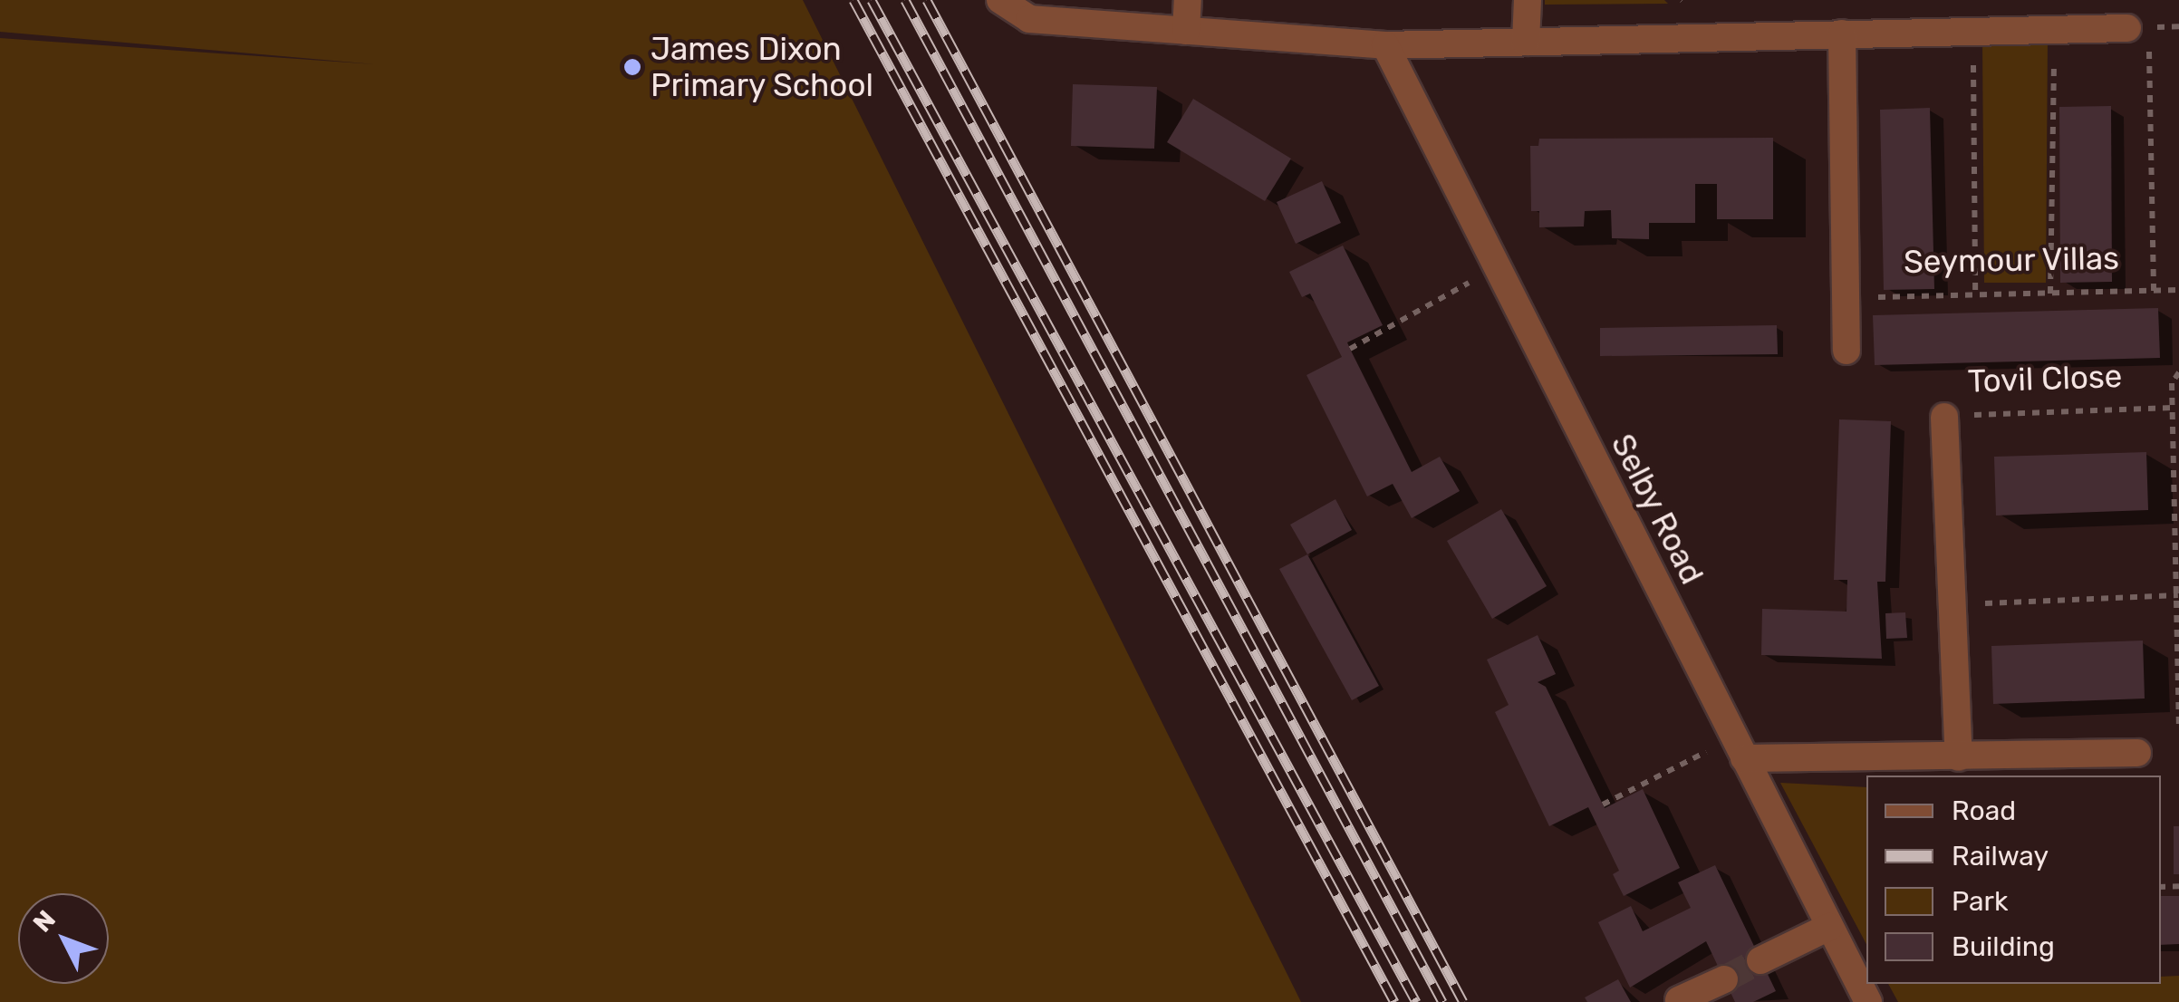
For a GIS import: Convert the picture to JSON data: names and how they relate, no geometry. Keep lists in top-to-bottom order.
{
  "streets": {
    "street": ["Tovil Close", "Selby Road"],
    "path": ["Seymour Villas"]
  },
  "places": ["James Dixon Primary School"],
  "legend": [
    "Road",
    "Railway",
    "Park",
    "Building"
  ],
  "north": "top left"
}
